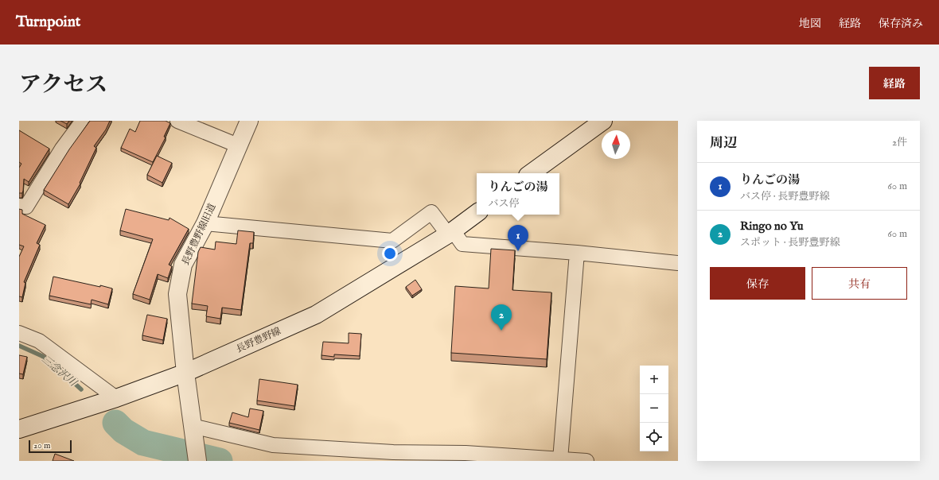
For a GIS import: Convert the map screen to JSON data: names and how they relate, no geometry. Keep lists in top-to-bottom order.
{
  "streets": {
    "main road": ["長野豊野線旧道", "長野豊野線"]
  },
  "crossings": [
    ["長野豊野線旧道", "長野豊野線"]
  ],
  "water": ["三念沢川"],
  "scale_bar": "20 m",
  "north": "top",
  "page": {
    "header": "Turnpoint",
    "nav": ["地図", "経路", "保存済み"],
    "title": "アクセス",
    "buttons": [
      "経路",
      ["保存", "共有"]
    ],
    "heading": ["周辺", "2件"],
    "list": [
      {
        "mark": "1",
        "name": "りんごの湯",
        "note": "バス停 · 長野豊野線",
        "value": "60 m"
      },
      {
        "mark": "2",
        "name": "Ringo no Yu",
        "note": "スポット · 長野豊野線",
        "value": "60 m"
      }
    ],
    "popup": ["りんごの湯", "バス停"],
    "pins": ["1", "2"],
    "map_buttons": ["+", "−"],
    "scale": "20 m"
  }
}
